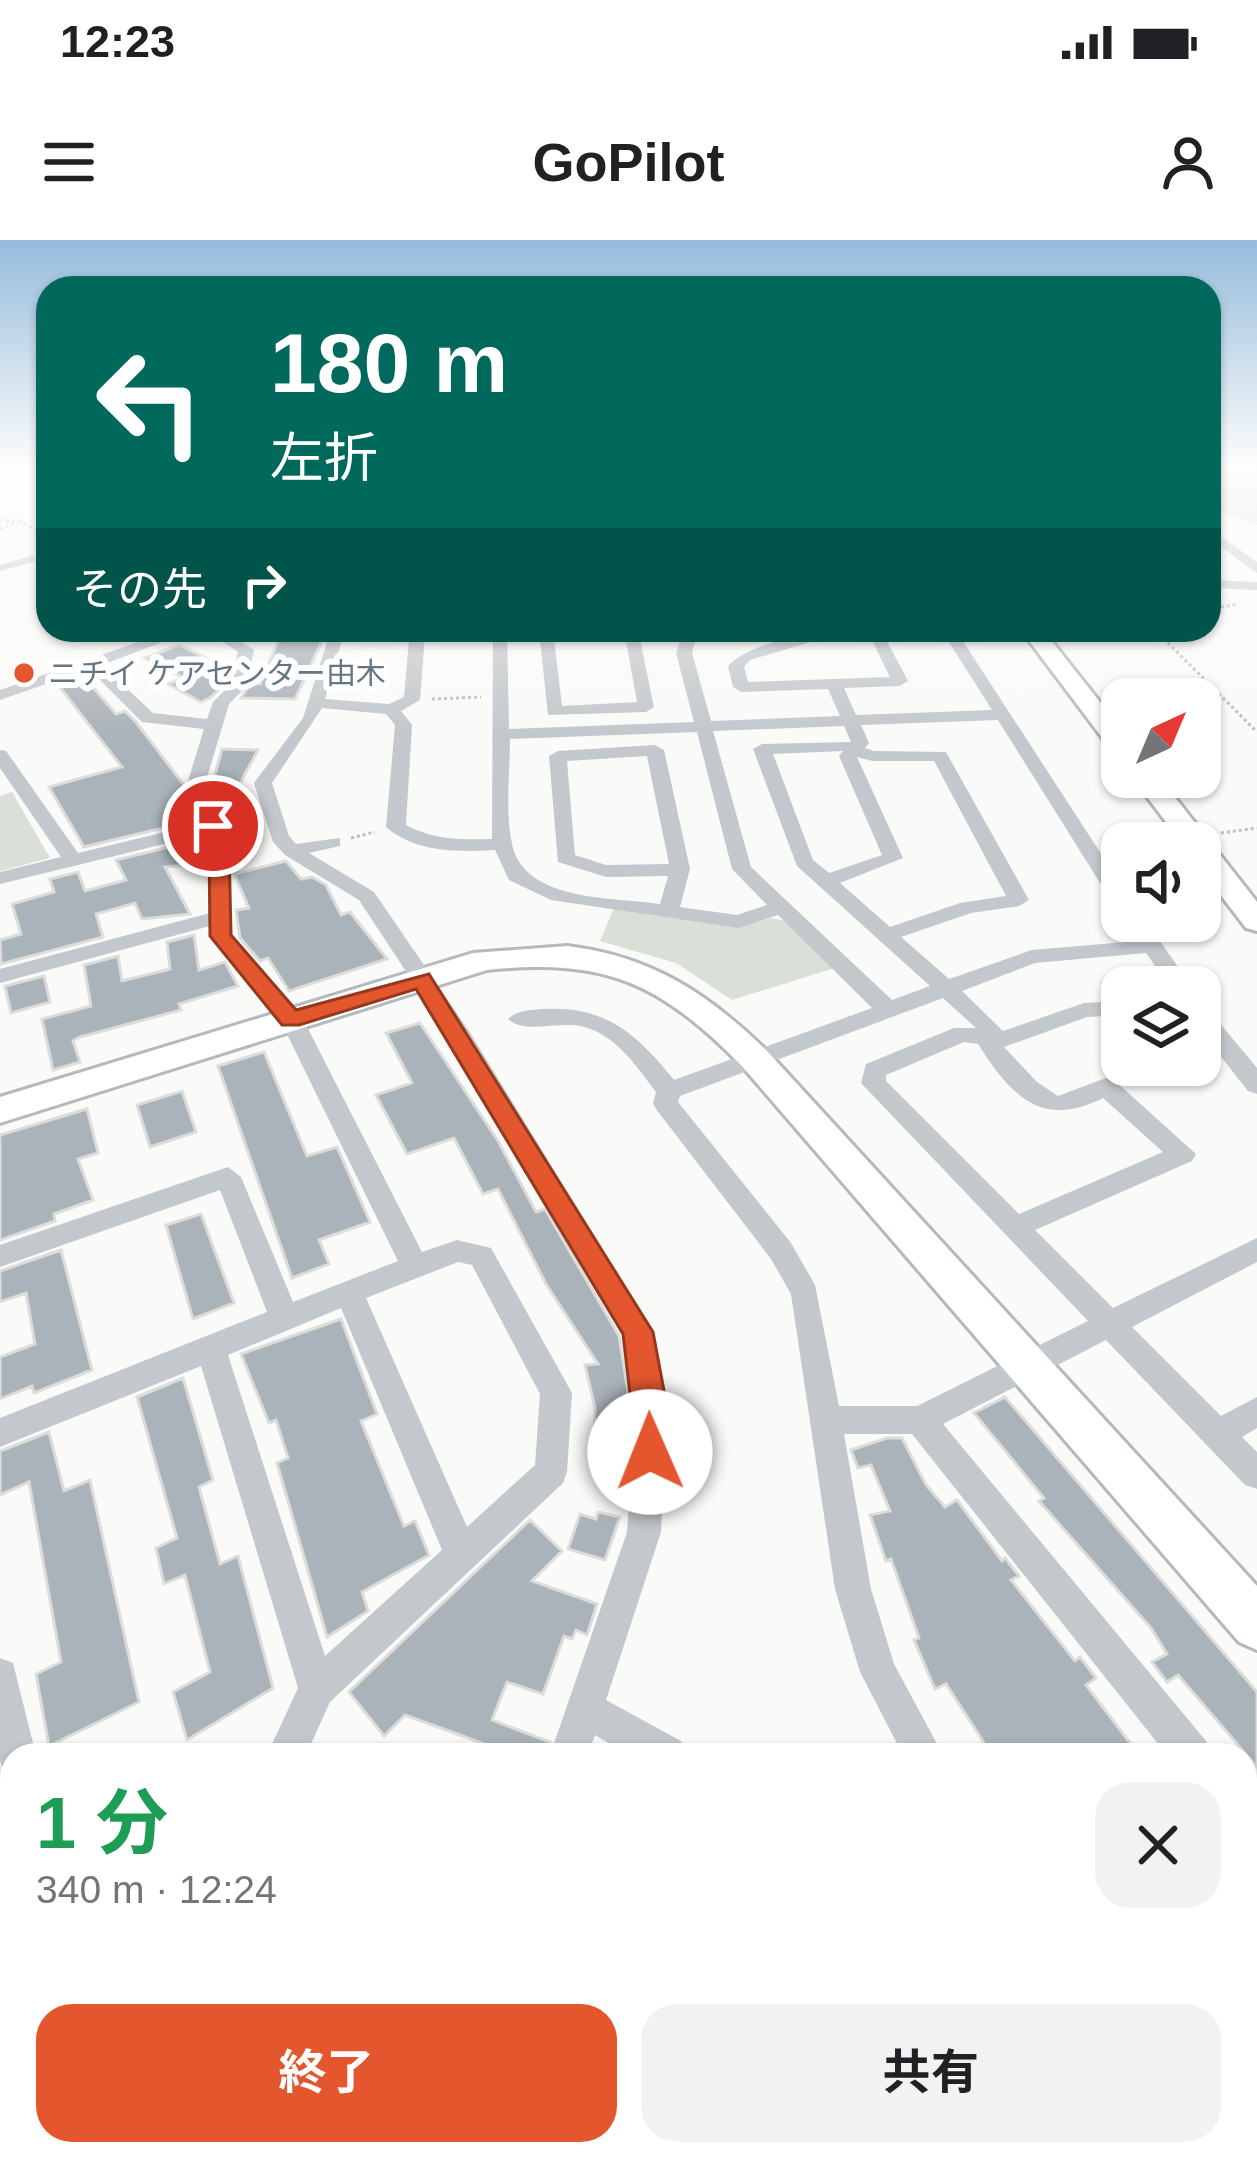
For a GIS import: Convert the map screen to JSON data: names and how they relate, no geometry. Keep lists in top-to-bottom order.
{
  "places": ["ニチイ ケアセンター由木"],
  "north": "top right",
  "page": {
    "status": "12:23",
    "header": "GoPilot",
    "turn": ["180 m", "左折"],
    "then": "その先",
    "heading": ["1 分", "340 m · 12:24"],
    "buttons": ["終了", "共有"]
  }
}
